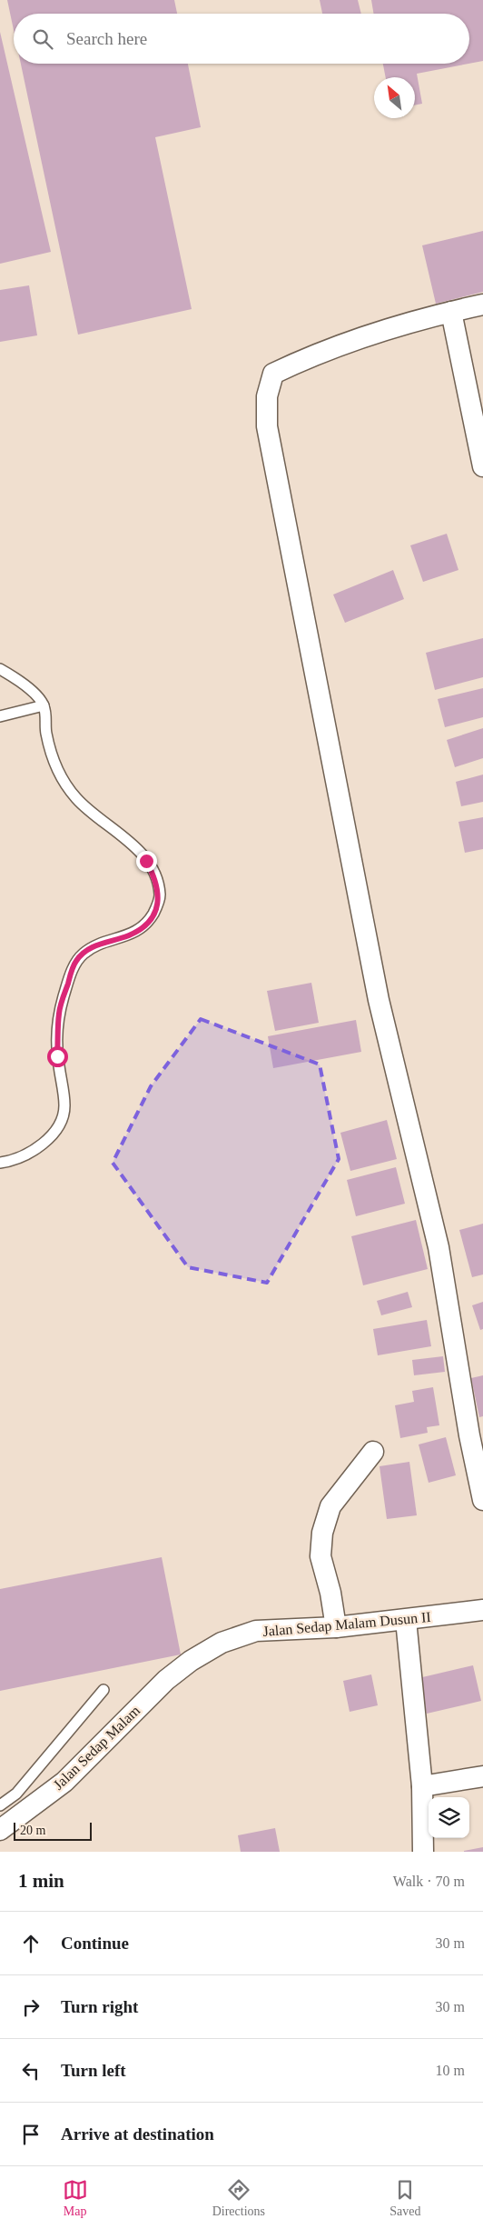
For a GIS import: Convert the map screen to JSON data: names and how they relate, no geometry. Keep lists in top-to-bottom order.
{
  "streets": {
    "street": ["Jalan Sedap Malam Dusun II", "Jalan Sedap Malam"]
  },
  "crossings": [
    ["Jalan Sedap Malam Dusun II", "Jalan Sedap Malam"]
  ],
  "scale_bar": "20 m",
  "north": "top left",
  "page": {
    "search": "Search here",
    "scale": "20 m",
    "heading": ["1 min", "Walk · 70 m"],
    "list": [
      ["Continue", "30 m"],
      ["Turn right", "30 m"],
      ["Turn left", "10 m"],
      "Arrive at destination"
    ],
    "nav": ["Map", "Directions", "Saved"]
  }
}
